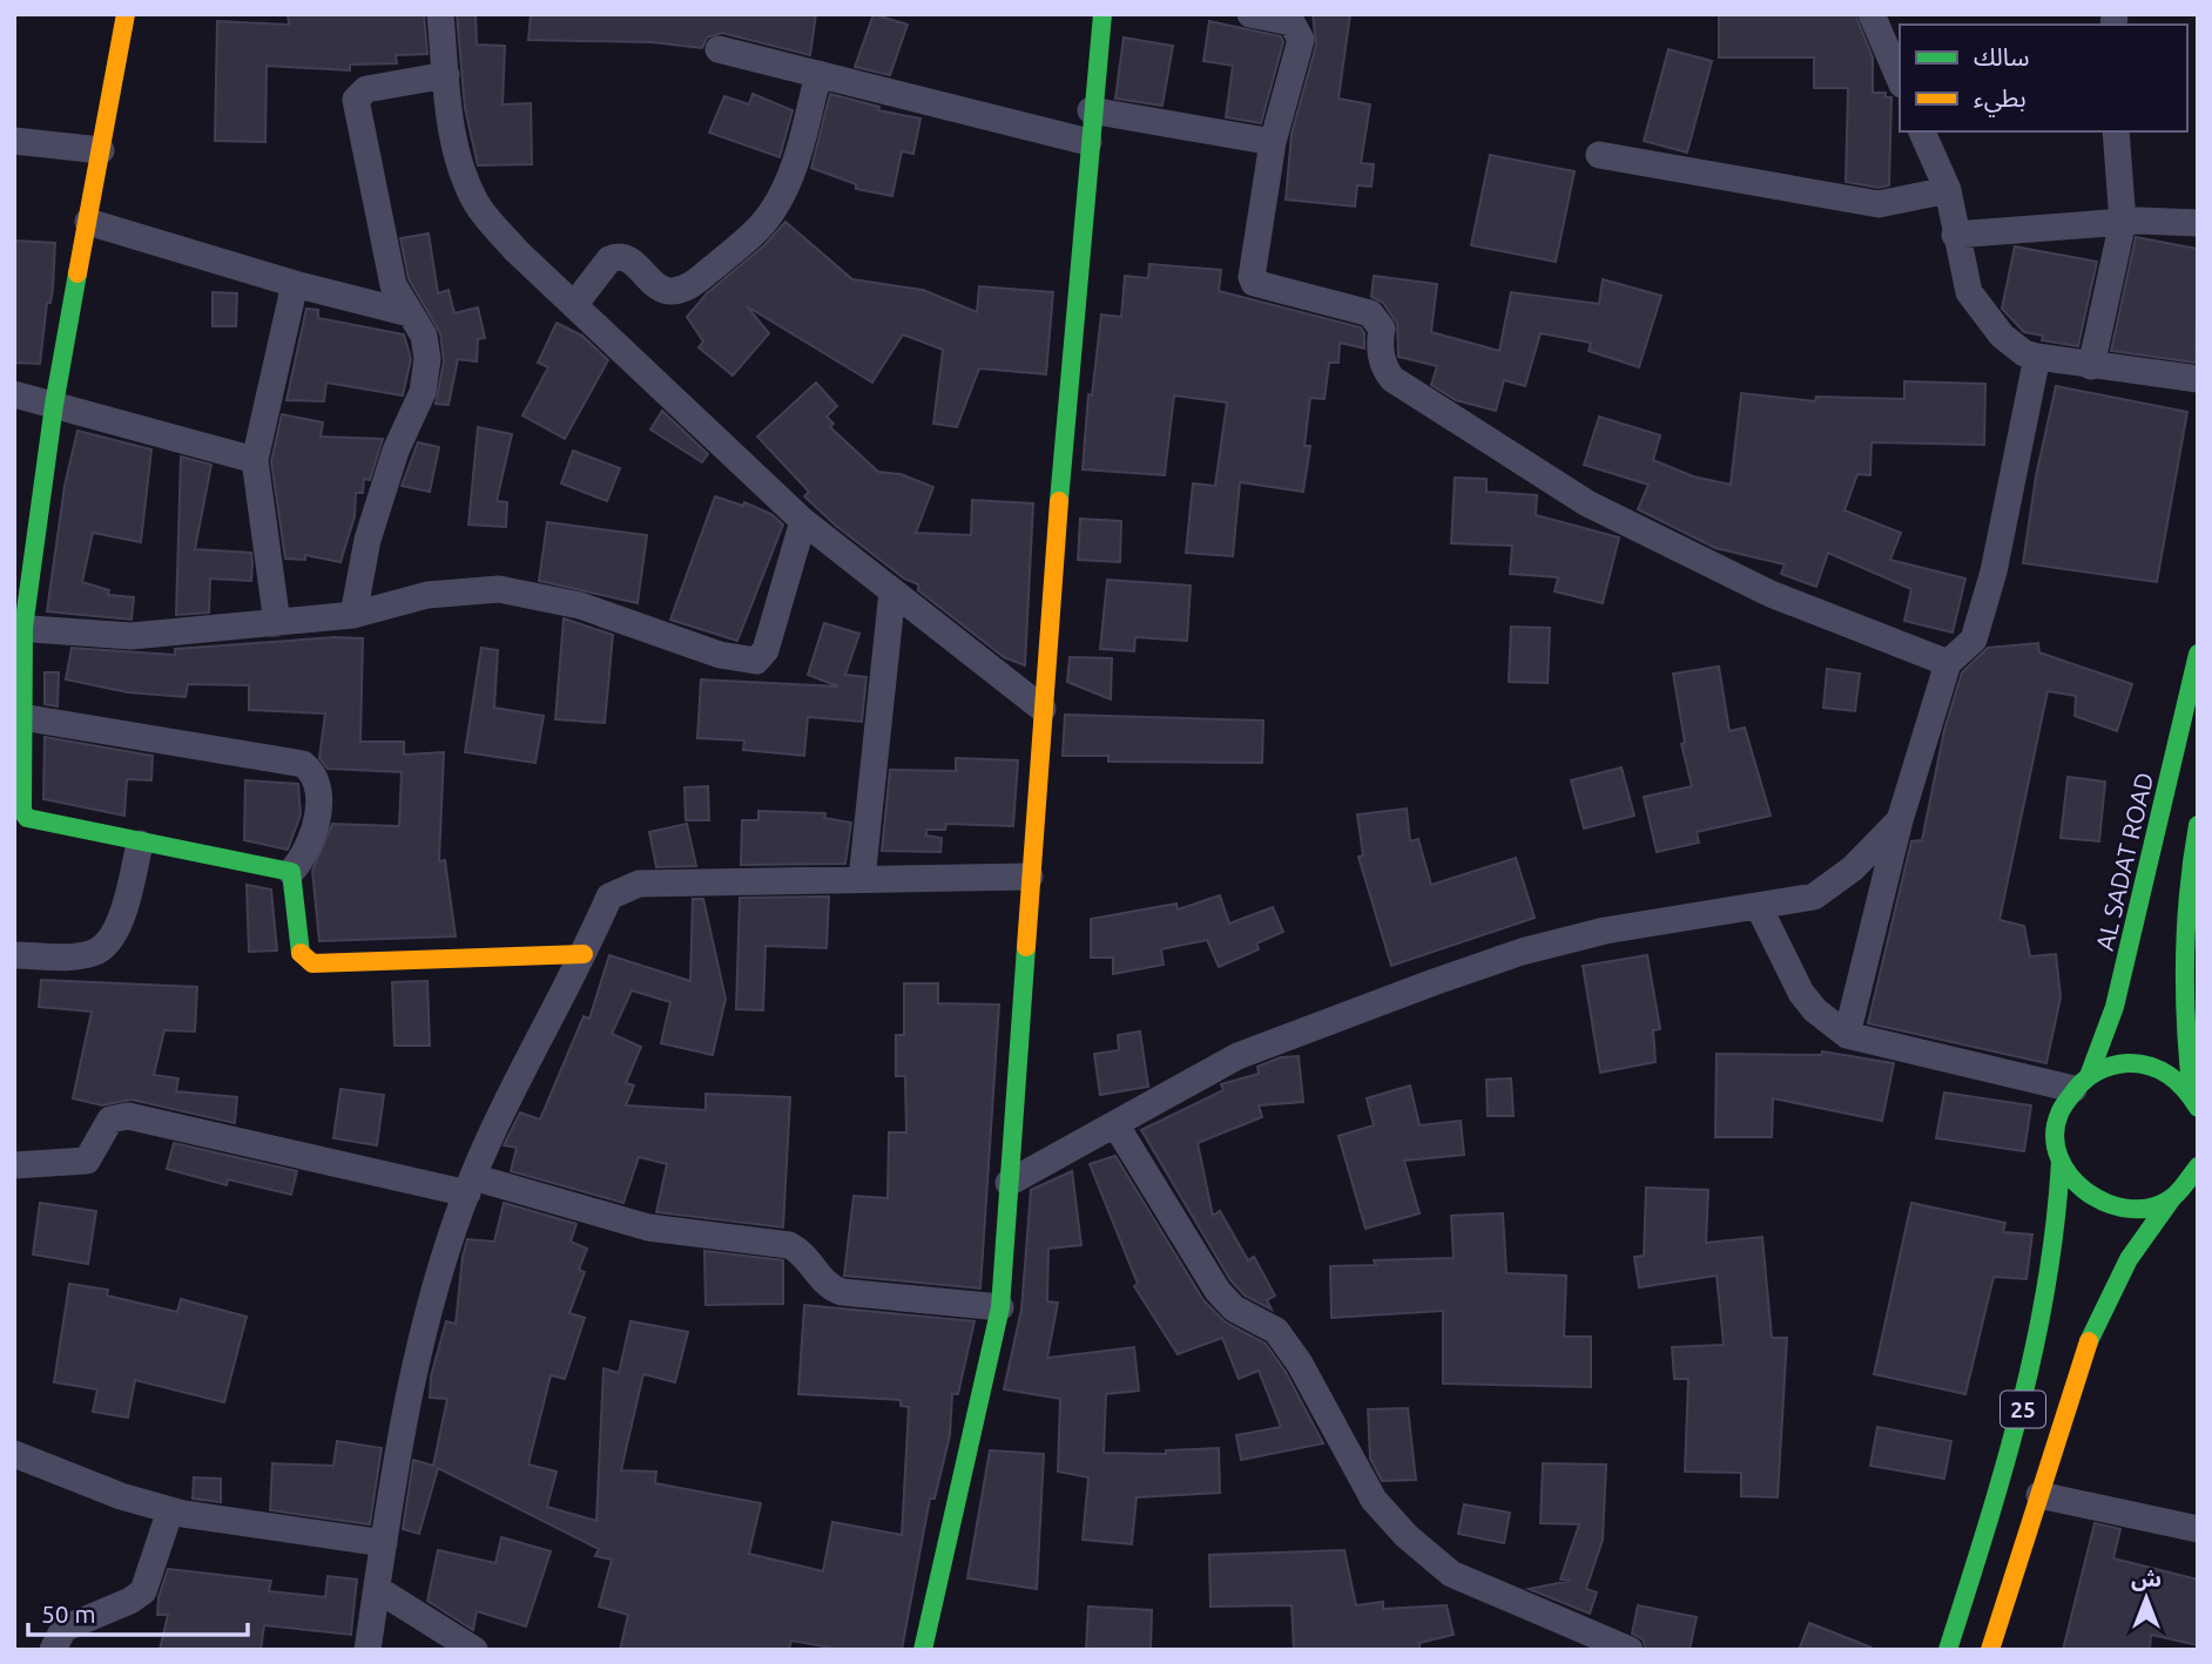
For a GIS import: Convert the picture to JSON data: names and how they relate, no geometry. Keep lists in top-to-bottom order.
{
  "streets": {
    "street": ["AL SADAT ROAD", "25"]
  },
  "crossings": [
    ["AL SADAT ROAD", "25"]
  ],
  "legend": ["سالك", "بطيء"],
  "scale_bar": "50 m",
  "north": "top"
}
